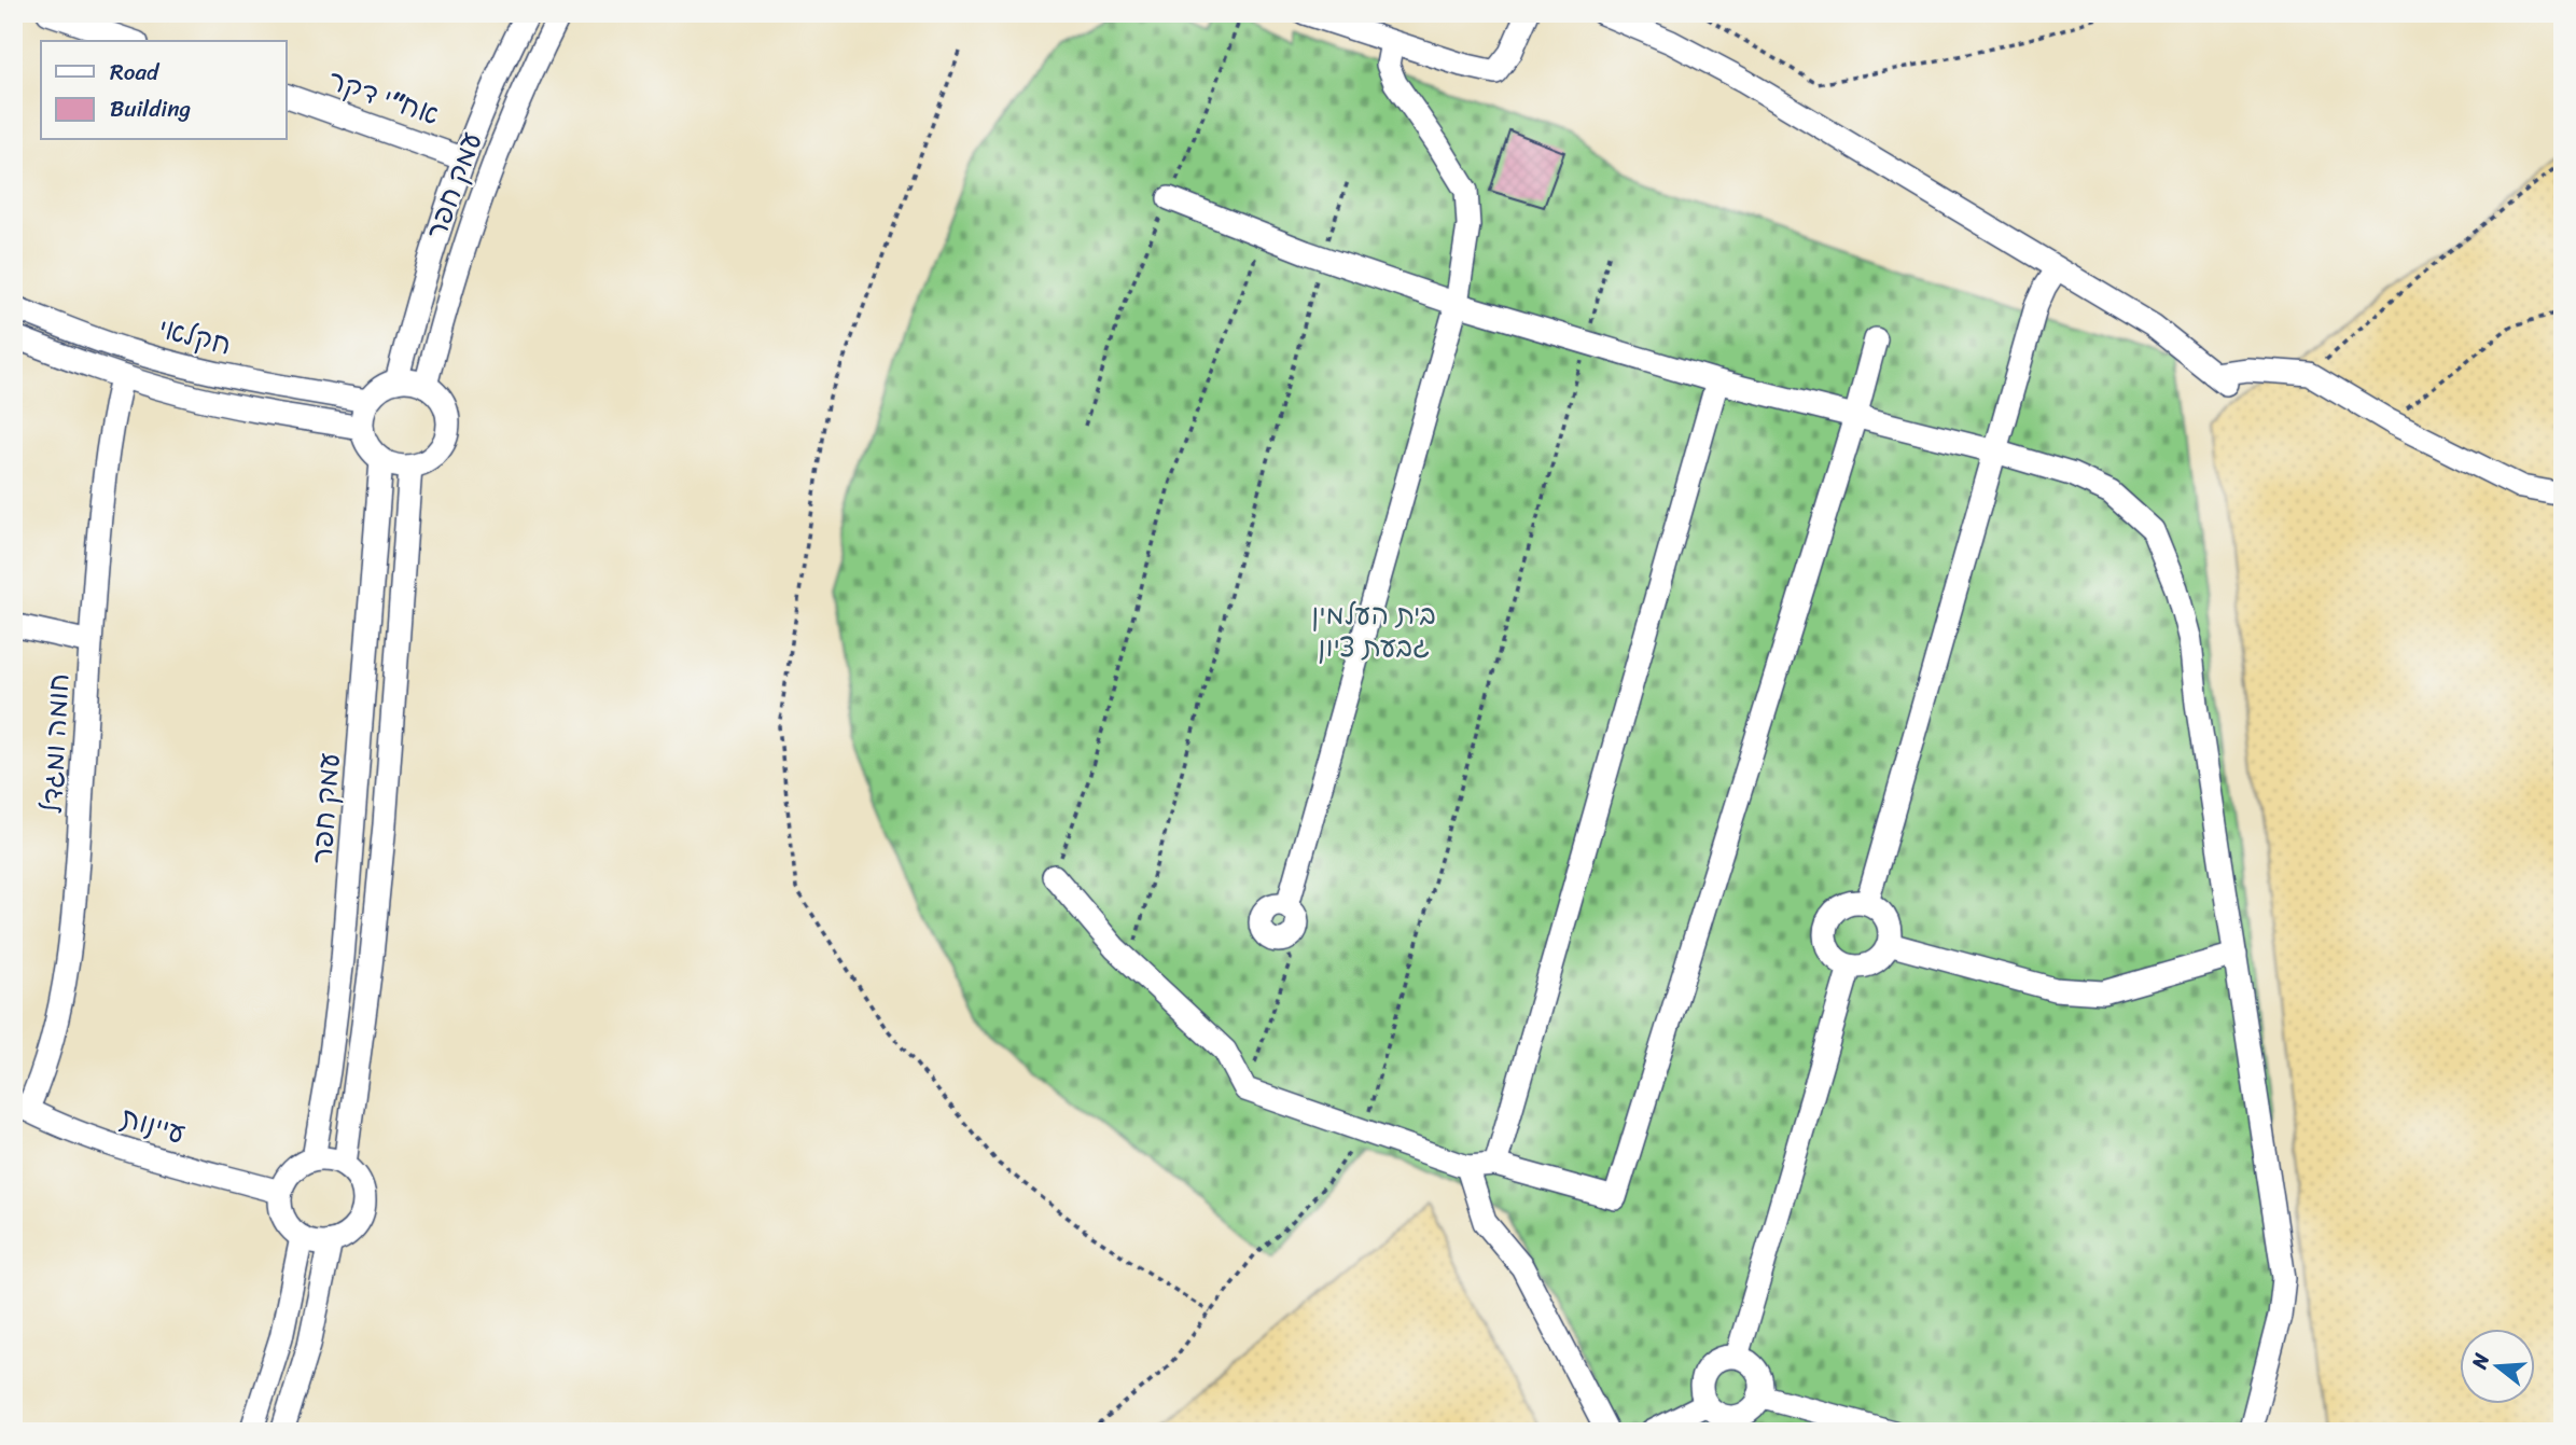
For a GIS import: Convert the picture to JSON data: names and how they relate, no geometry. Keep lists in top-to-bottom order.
{
  "streets": {
    "street": [
      "אח\"י דקר",
      "עמק חפר",
      "חקלאי",
      "חומה ומגדל",
      "עיינות"
    ]
  },
  "crossings": [
    ["אח\"י דקר", "עמק חפר"],
    ["עמק חפר", "חקלאי"],
    ["עמק חפר", "עיינות"],
    ["חקלאי", "חומה ומגדל"],
    ["חומה ומגדל", "עיינות"]
  ],
  "parks": ["בית העלמין גבעת ציון"],
  "legend": ["Road", "Building"],
  "north": "left"
}
